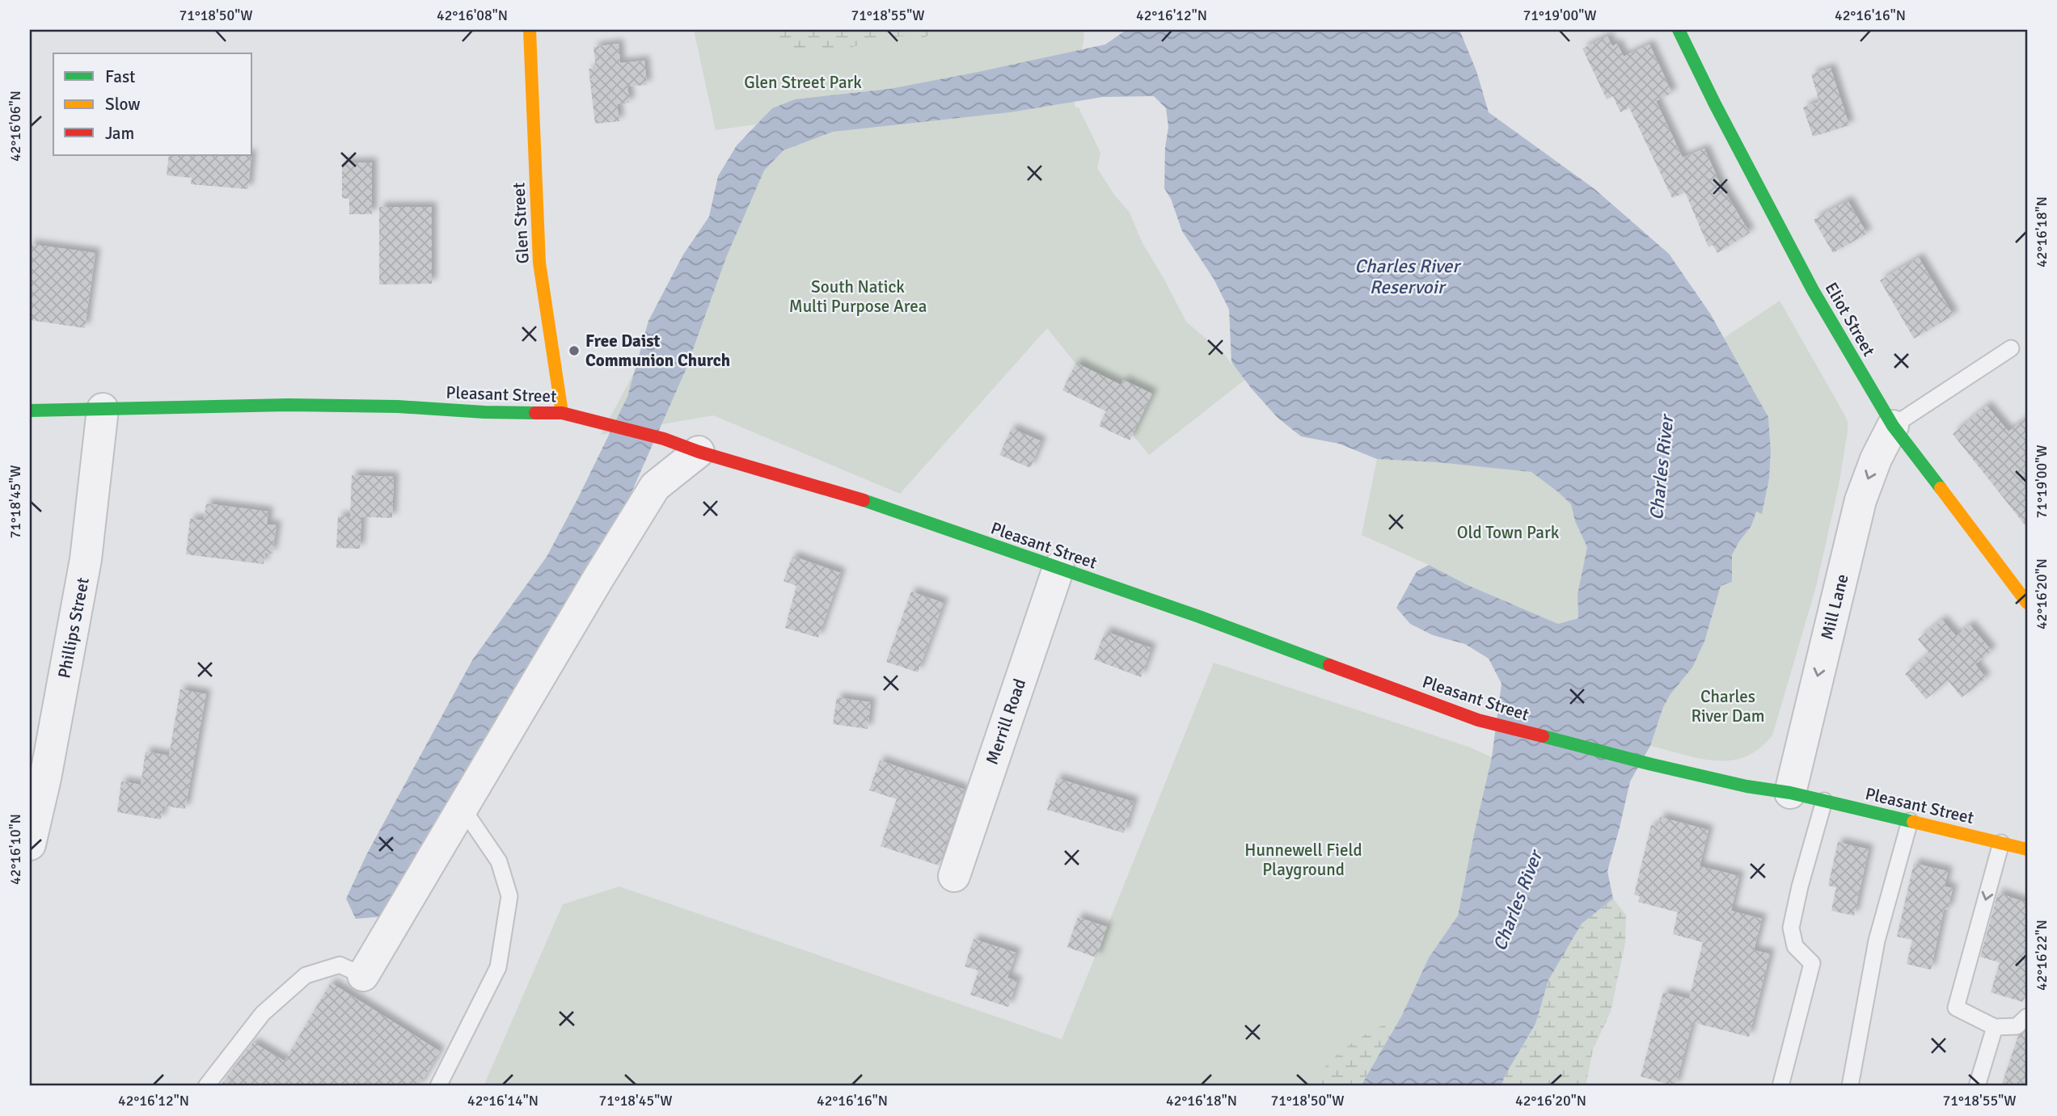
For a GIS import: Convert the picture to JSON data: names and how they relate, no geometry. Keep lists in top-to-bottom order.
{
  "streets": {
    "main road": ["Glen Street", "Eliot Street", "Pleasant Street"],
    "street": ["Mill Lane", "Phillips Street", "Merrill Road"]
  },
  "crossings": [
    ["Glen Street", "Pleasant Street"],
    ["Eliot Street", "Mill Lane"],
    ["Pleasant Street", "Mill Lane"],
    ["Pleasant Street", "Phillips Street"],
    ["Pleasant Street", "Merrill Road"]
  ],
  "one_way": ["Mill Lane"],
  "water": ["Charles River Reservoir", "Charles River"],
  "parks": [
    "Glen Street Park",
    "South Natick Multi Purpose Area",
    "Old Town Park",
    "Charles River Dam",
    "Hunnewell Field Playground"
  ],
  "places": ["Free Daist Communion Church"],
  "legend": ["Fast", "Slow", "Jam"],
  "coordinates": [
    "71°18'50\"W",
    "42°16'08\"N",
    "71°18'55\"W",
    "42°16'12\"N",
    "71°19'00\"W",
    "42°16'16\"N",
    "42°16'06\"N",
    "42°16'18\"N",
    "71°18'45\"W",
    "42°16'20\"N",
    "42°16'10\"N",
    "42°16'22\"N",
    "42°16'14\"N"
  ]
}
